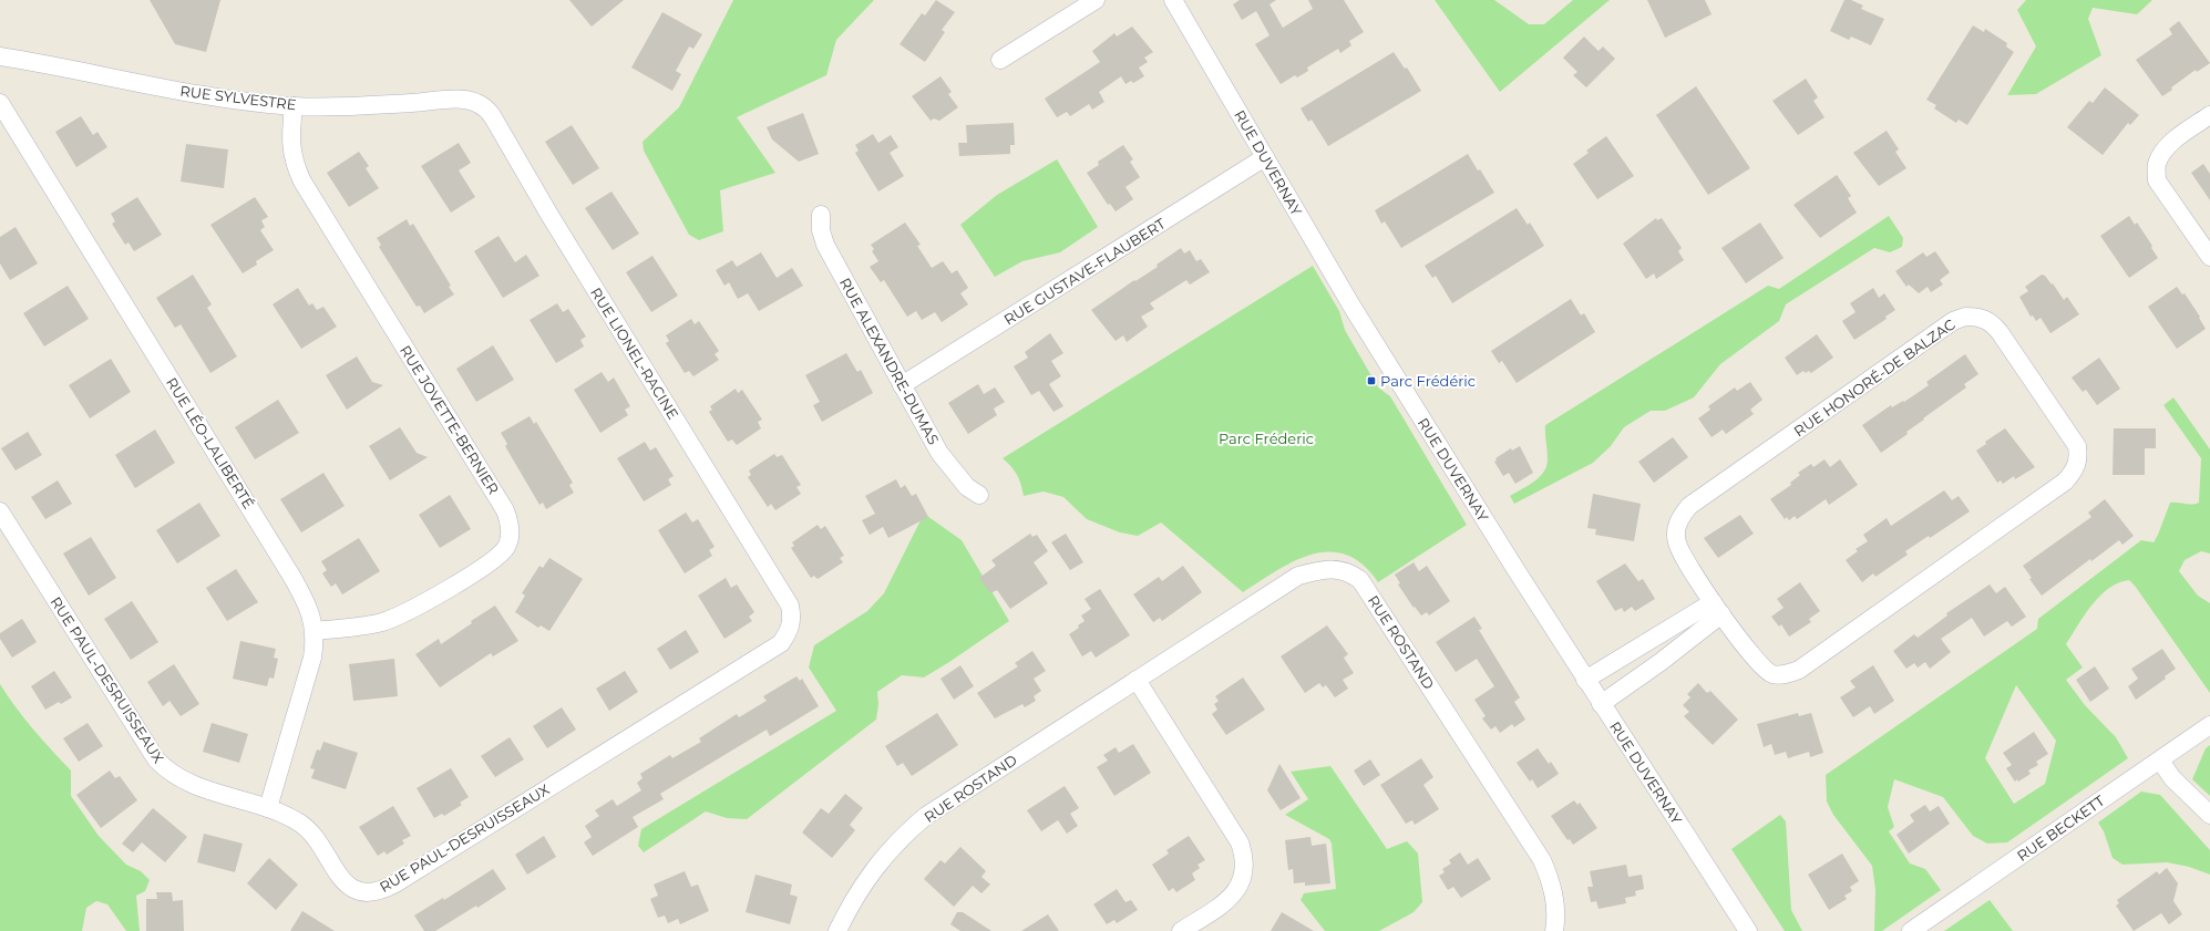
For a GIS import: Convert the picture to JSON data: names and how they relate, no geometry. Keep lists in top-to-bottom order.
{
  "streets": {
    "street": [
      "RUE SYLVESTRE",
      "RUE DUVERNAY",
      "RUE GUSTAVE-FLAUBERT",
      "RUE LIONEL-RACINE",
      "RUE ALEXANDRE-DUMAS",
      "RUE HONORÉ-DE BALZAC",
      "RUE JOVETTE-BERNIER",
      "RUE LÉO-LALIBERTÉ",
      "RUE ROSTAND",
      "RUE PAUL-DESRUISSEAUX",
      "RUE BECKETT"
    ]
  },
  "crossings": [
    ["RUE SYLVESTRE", "RUE LIONEL-RACINE"],
    ["RUE SYLVESTRE", "RUE JOVETTE-BERNIER"],
    ["RUE DUVERNAY", "RUE GUSTAVE-FLAUBERT"],
    ["RUE GUSTAVE-FLAUBERT", "RUE ALEXANDRE-DUMAS"],
    ["RUE LIONEL-RACINE", "RUE PAUL-DESRUISSEAUX"],
    ["RUE JOVETTE-BERNIER", "RUE LÉO-LALIBERTÉ"],
    ["RUE LÉO-LALIBERTÉ", "RUE PAUL-DESRUISSEAUX"]
  ],
  "parks": ["Parc Fréderic"],
  "places": {
    "transit": ["Parc Frédéric"]
  }
}
